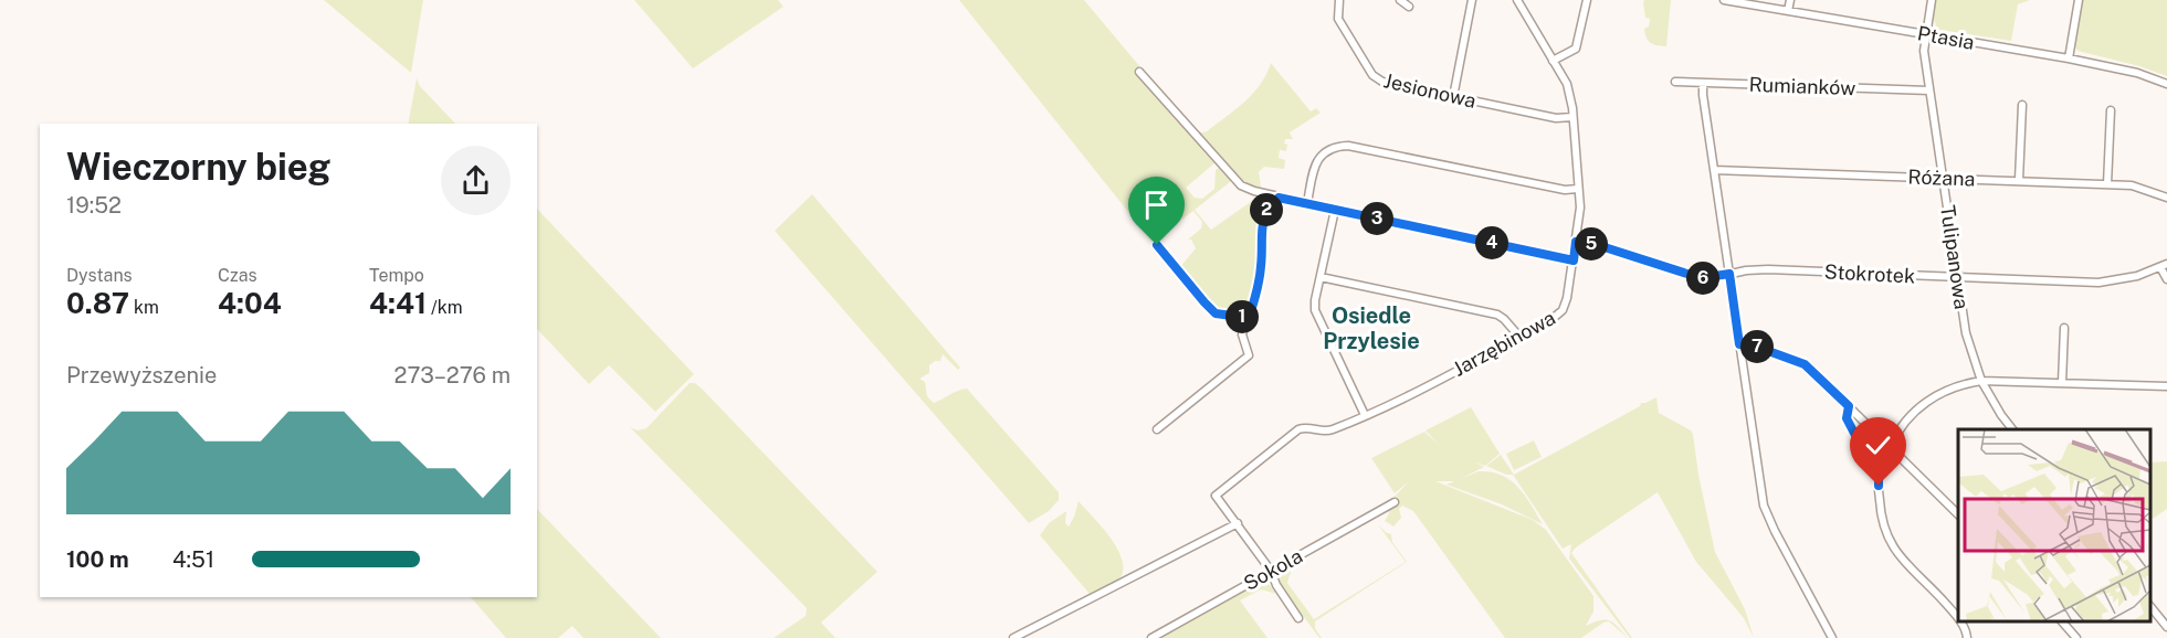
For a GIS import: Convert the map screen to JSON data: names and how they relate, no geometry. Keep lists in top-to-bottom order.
{
  "streets": {
    "street": [
      "Ptasia",
      "Rumianków",
      "Jesionowa",
      "Różana",
      "Tulipanowa",
      "Stokrotek",
      "Jarzębinowa",
      "Sokola"
    ]
  },
  "crossings": [
    ["Ptasia", "Tulipanowa"],
    ["Rumianków", "Tulipanowa"],
    ["Jesionowa", "Jarzębinowa"],
    ["Różana", "Tulipanowa"],
    ["Tulipanowa", "Stokrotek"],
    ["Stokrotek", "Jarzębinowa"]
  ],
  "districts": ["Osiedle Przylesie"],
  "page": {
    "heading": ["Wieczorny bieg", "19:52"],
    "pins": [
      "2",
      "3",
      "4",
      "5",
      "6",
      "1",
      "7"
    ],
    "stats": [
      ["Dystans", "0.87 km"],
      ["Czas", "4:04"],
      ["Tempo", "4:41 /km"]
    ],
    "chart": ["Przewyższenie", "273–276 m"],
    "list": [
      {
        "name": "100 m",
        "note": "4:51"
      }
    ]
  }
}
